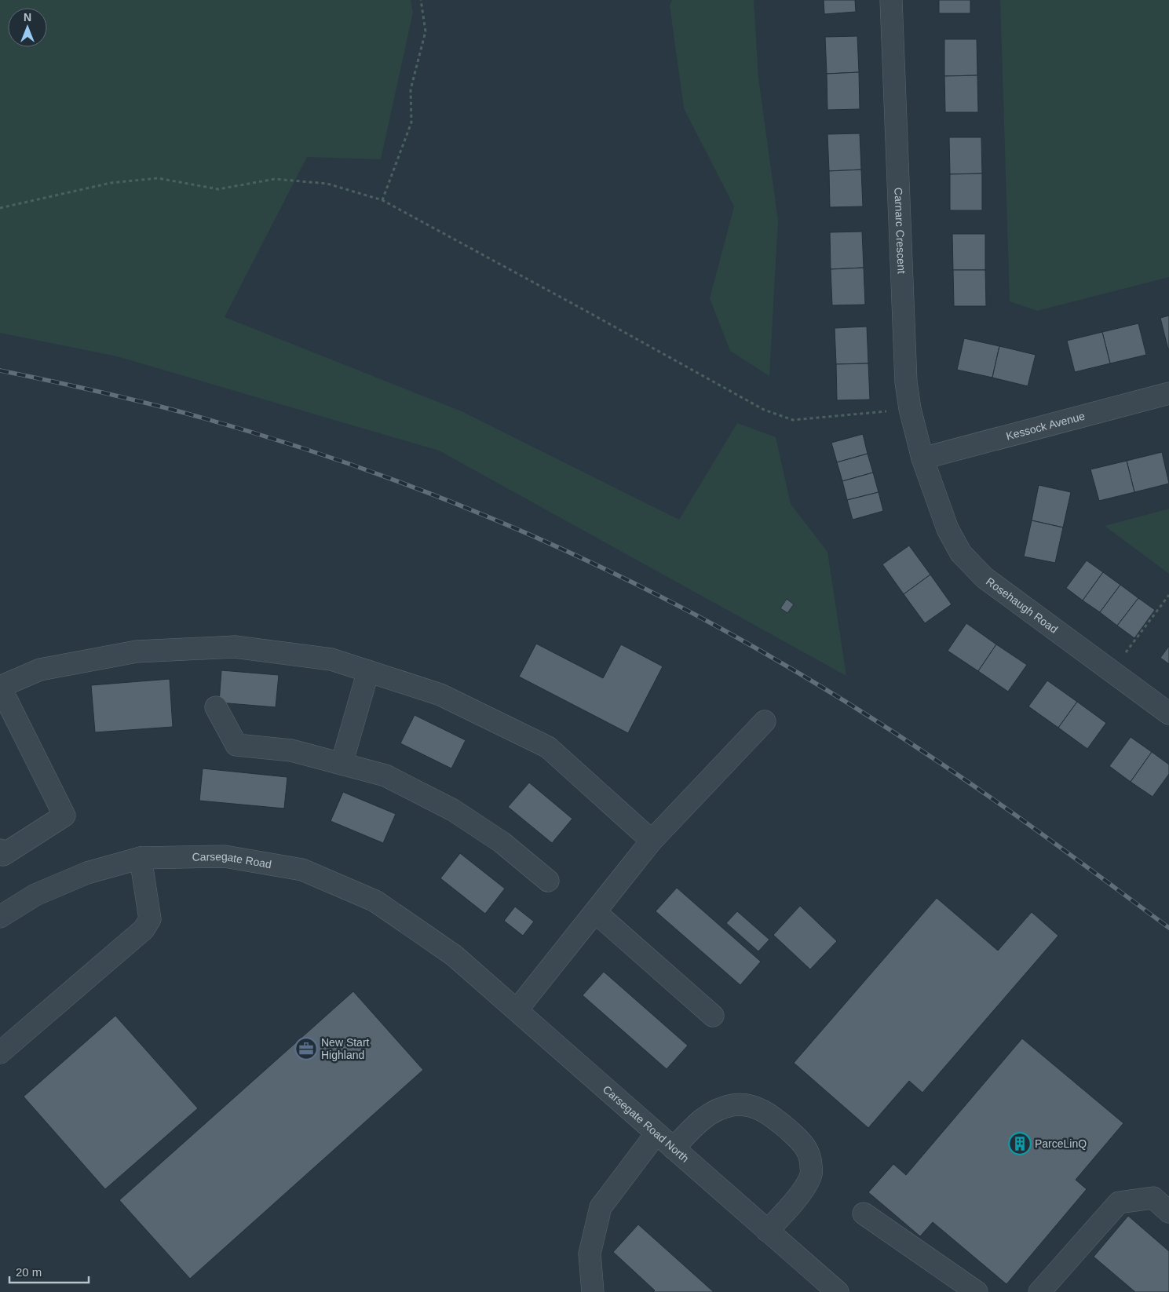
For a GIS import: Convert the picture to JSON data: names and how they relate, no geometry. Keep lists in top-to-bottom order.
{
  "streets": {
    "street": [
      "Carnarc Crescent",
      "Kessock Avenue",
      "Rosehaugh Road",
      "Carsegate Road",
      "Carsegate Road North"
    ]
  },
  "crossings": [
    ["Carnarc Crescent", "Kessock Avenue"],
    ["Carnarc Crescent", "Rosehaugh Road"],
    ["Kessock Avenue", "Rosehaugh Road"],
    ["Carsegate Road", "Carsegate Road North"]
  ],
  "places": {
    "office": ["New Start Highland"],
    "building": ["ParceLinQ"]
  },
  "scale_bar": "20 m",
  "north": "top"
}
